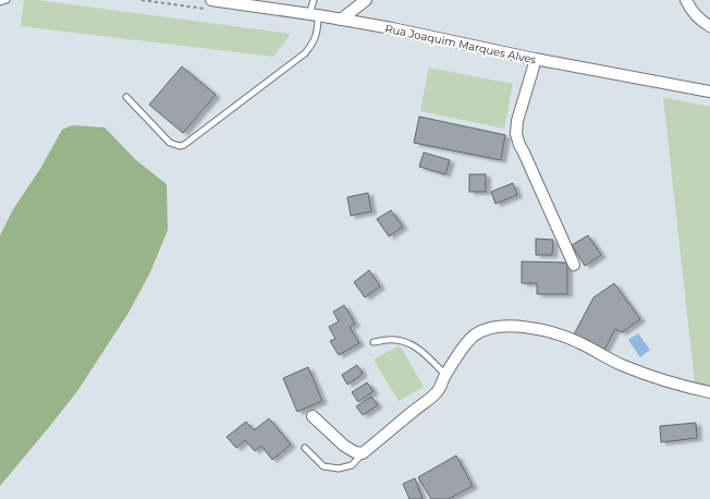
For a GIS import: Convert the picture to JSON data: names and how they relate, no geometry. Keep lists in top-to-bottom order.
{
  "streets": {
    "street": ["Rua Joaquim Marques Alves"]
  }
}
